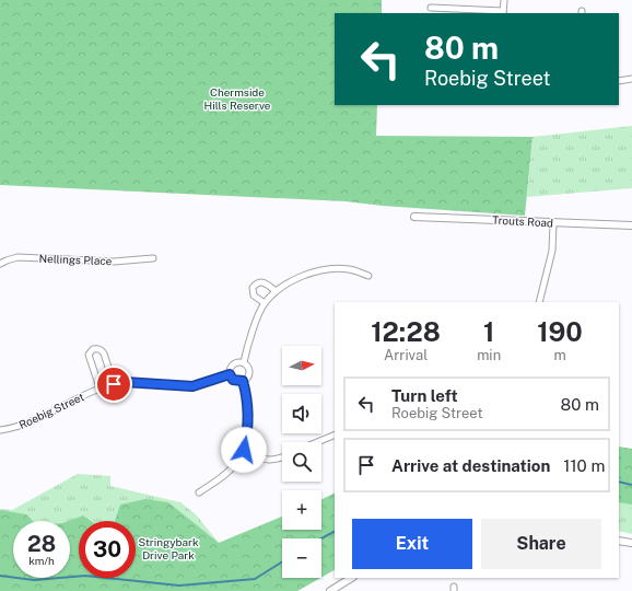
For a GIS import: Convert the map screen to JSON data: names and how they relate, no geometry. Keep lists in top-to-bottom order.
{
  "streets": {
    "street": ["Trouts Road", "Nellings Place", "Roebig Street"]
  },
  "parks": ["Chermside Hills Reserve", "Stringybark Drive Park"],
  "north": "right",
  "page": {
    "turn": ["80 m", "Roebig Street"],
    "eta": [
      "12:28",
      "Arrival",
      "1",
      "min",
      "190",
      "m"
    ],
    "map_buttons": ["+", "−"],
    "list": [
      {
        "name": "Turn left",
        "note": "Roebig Street",
        "value": "80 m"
      },
      {
        "name": "Arrive at destination",
        "value": "110 m"
      }
    ],
    "buttons": ["Exit", "Share"],
    "speed": "28 km/h",
    "limit": "30"
  }
}
